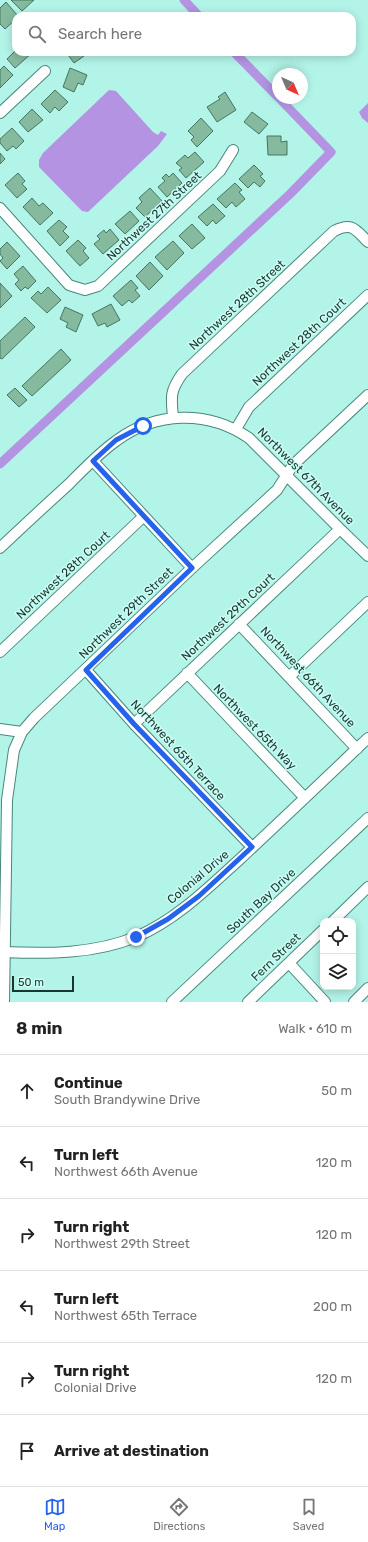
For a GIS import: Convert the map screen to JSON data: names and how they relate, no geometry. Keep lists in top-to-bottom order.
{
  "streets": {
    "street": [
      "Northwest 27th Street",
      "Northwest 28th Street",
      "Northwest 28th Court",
      "Northwest 67th Avenue",
      "Northwest 29th Street",
      "Northwest 29th Court",
      "Northwest 66th Avenue",
      "Northwest 65th Way",
      "Northwest 65th Terrace",
      "Colonial Drive",
      "South Bay Drive",
      "Fern Street"
    ]
  },
  "crossings": [
    ["Northwest 28th Street", "Northwest 67th Avenue"],
    ["Northwest 28th Court", "Northwest 67th Avenue"],
    ["Northwest 67th Avenue", "Northwest 29th Street"],
    ["Northwest 67th Avenue", "Northwest 29th Court"],
    ["Northwest 29th Street", "Northwest 65th Terrace"],
    ["Northwest 29th Street", "Colonial Drive"],
    ["Northwest 29th Court", "Northwest 66th Avenue"],
    ["Northwest 29th Court", "Northwest 65th Way"],
    ["Northwest 29th Court", "Northwest 65th Terrace"],
    ["Northwest 66th Avenue", "Colonial Drive"],
    ["Northwest 65th Way", "Colonial Drive"],
    ["Northwest 65th Terrace", "Colonial Drive"]
  ],
  "scale_bar": "50 m",
  "north": "bottom right",
  "page": {
    "search": "Search here",
    "scale": "50 m",
    "heading": ["8 min", "Walk · 610 m"],
    "list": [
      ["Continue", "South Brandywine Drive", "50 m"],
      ["Turn left", "Northwest 66th Avenue", "120 m"],
      ["Turn right", "Northwest 29th Street", "120 m"],
      ["Turn left", "Northwest 65th Terrace", "200 m"],
      ["Turn right", "Colonial Drive", "120 m"],
      "Arrive at destination"
    ],
    "nav": ["Map", "Directions", "Saved"]
  }
}
